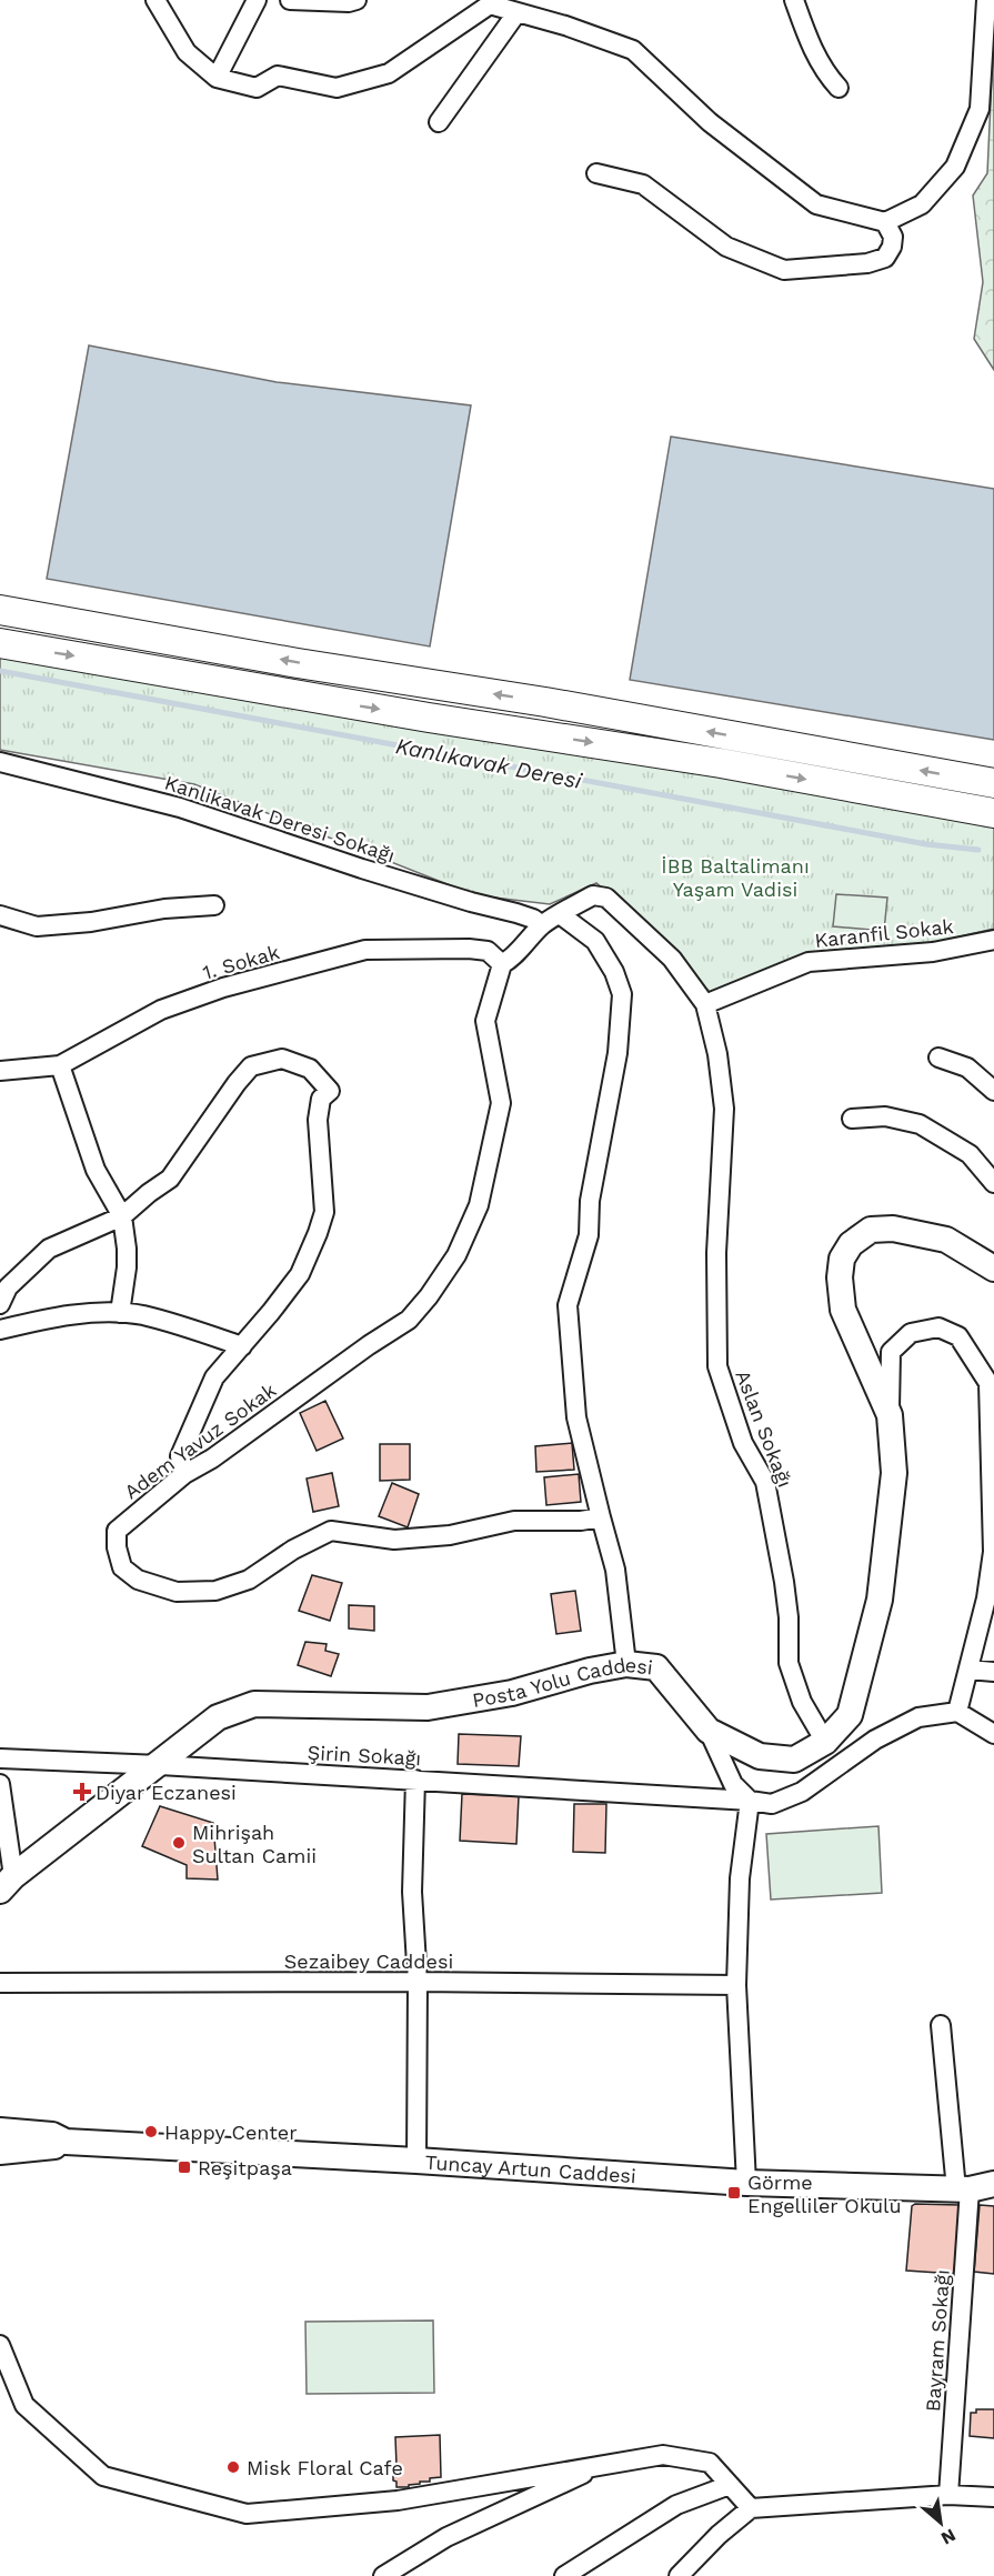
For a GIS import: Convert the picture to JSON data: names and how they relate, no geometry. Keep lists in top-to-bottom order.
{
  "streets": {
    "street": [
      "Kanlikavak Deresi Sokağı",
      "Karanfil Sokak",
      "1. Sokak",
      "Aslan Sokağı",
      "Adem Yavuz Sokak",
      "Posta Yolu Caddesi",
      "Şirin Sokağı",
      "Sezaibey Caddesi",
      "Tuncay Artun Caddesi",
      "Bayram Sokağı"
    ]
  },
  "crossings": [
    ["Karanfil Sokak", "Aslan Sokağı"],
    ["1. Sokak", "Adem Yavuz Sokak"],
    ["Aslan Sokağı", "Posta Yolu Caddesi"],
    ["Posta Yolu Caddesi", "Şirin Sokağı"],
    ["Tuncay Artun Caddesi", "Bayram Sokağı"]
  ],
  "water": ["Kanlıkavak Deresi"],
  "parks": ["İBB Baltalimanı Yaşam Vadisi"],
  "places": {
    "health": ["Diyar Eczanesi"],
    "other": ["Mihrişah Sultan Camii", "Happy Center", "Misk Floral Cafe"],
    "transit": ["Reşitpaşa", "Görme Engelliler Okulu"]
  },
  "north": "bottom right"
}
